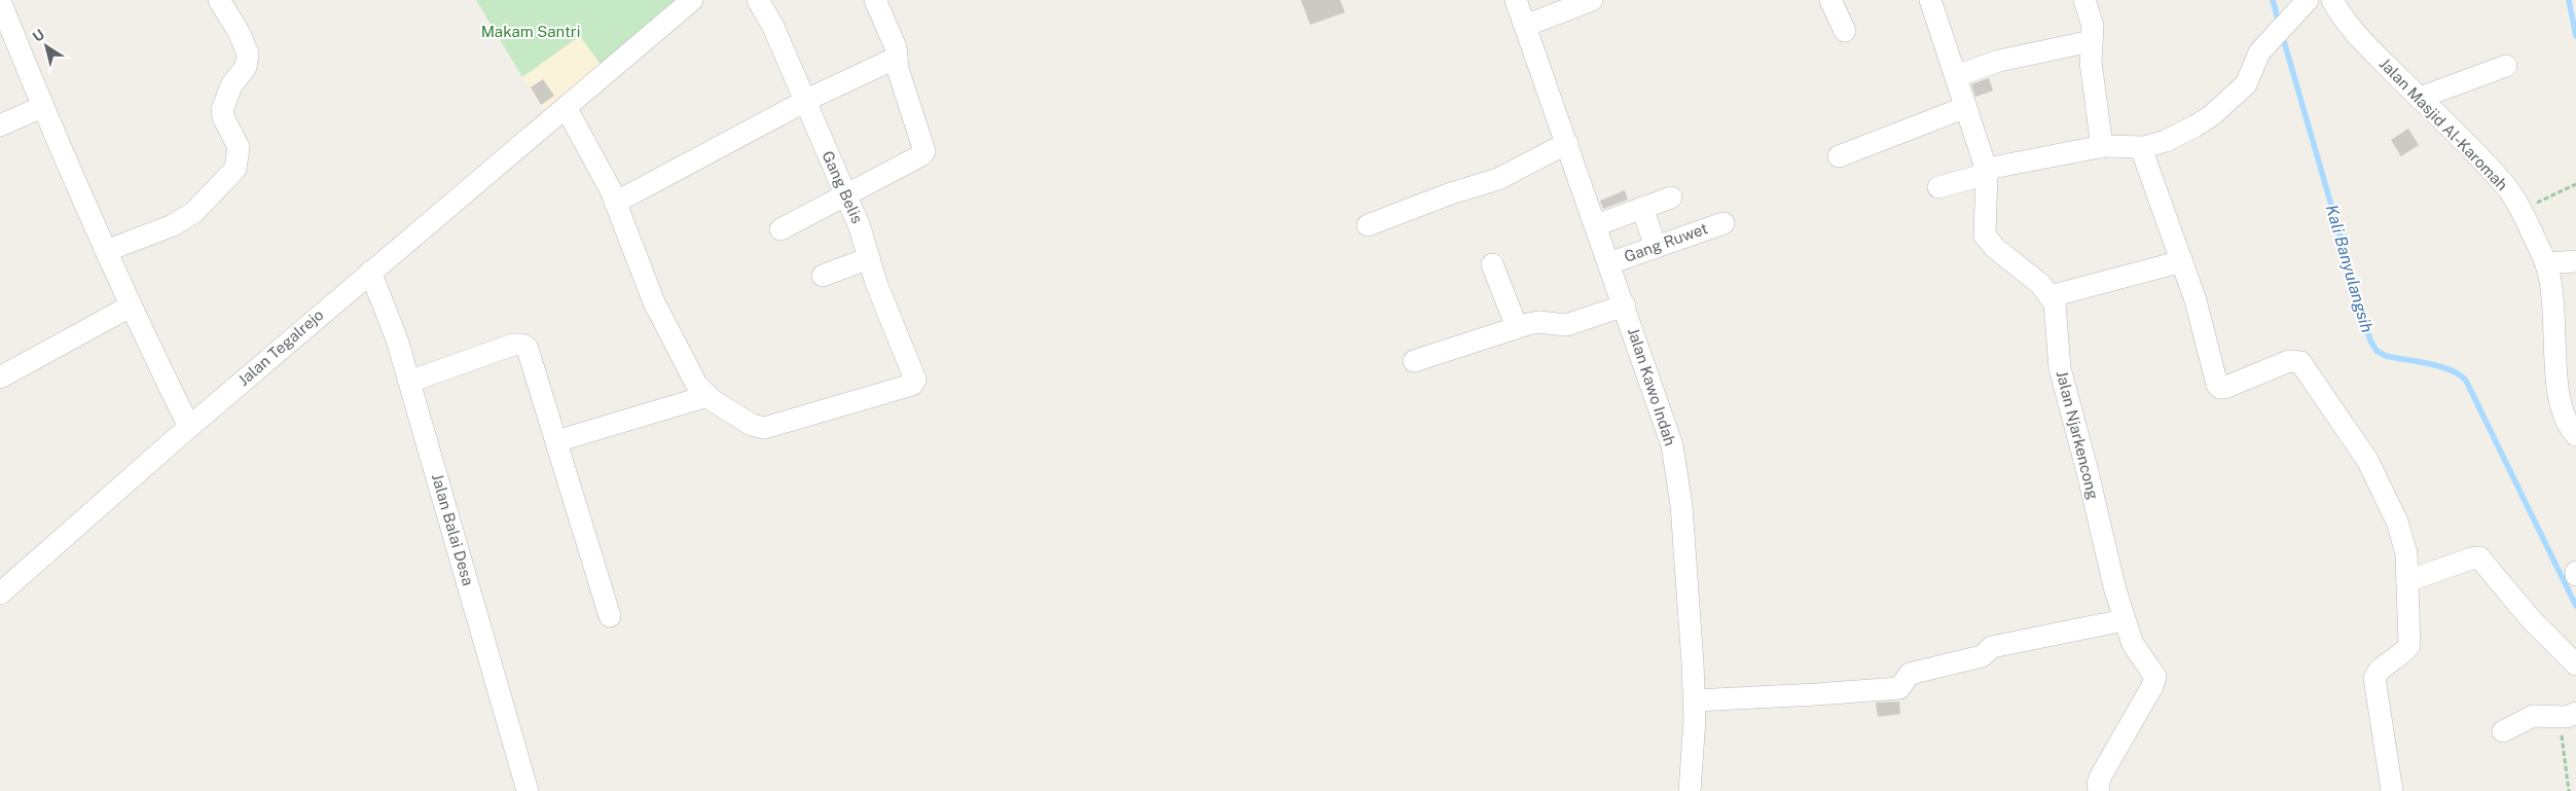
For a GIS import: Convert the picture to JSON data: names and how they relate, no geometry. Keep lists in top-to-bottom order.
{
  "streets": {
    "street": [
      "Jalan Masjid Al-Karomah",
      "Gang Belis",
      "Gang Ruwet",
      "Jalan Tegalrejo",
      "Jalan Kawo Indah",
      "Jalan Njarkencong",
      "Jalan Balai Desa"
    ]
  },
  "crossings": [
    ["Gang Ruwet", "Jalan Kawo Indah"],
    ["Jalan Tegalrejo", "Jalan Balai Desa"]
  ],
  "water": ["Kali Banyulangsih"],
  "parks": ["Makam Santri"],
  "north": "top left"
}
